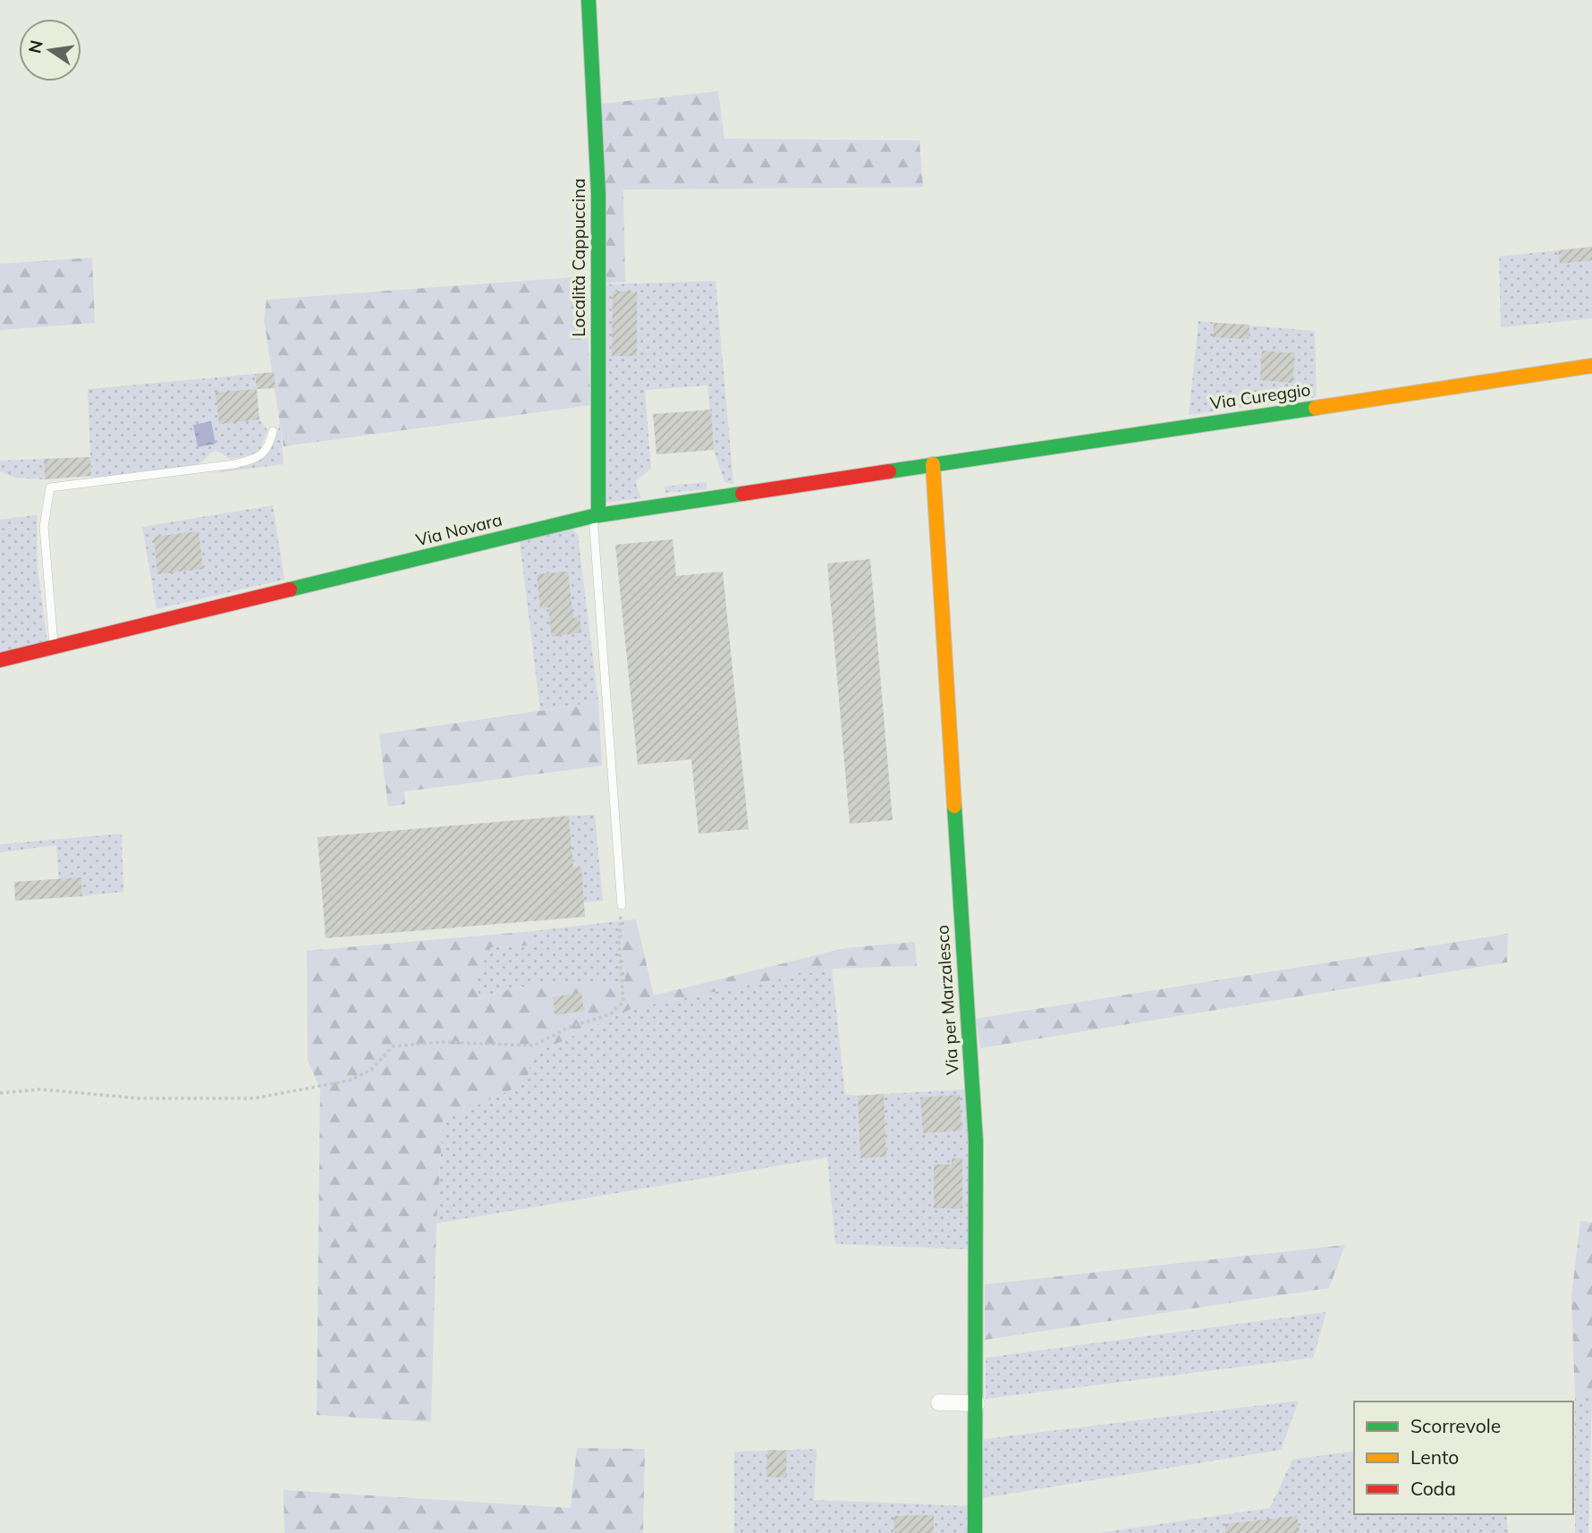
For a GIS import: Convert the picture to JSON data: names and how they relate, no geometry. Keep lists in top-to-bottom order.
{
  "streets": {
    "main road": [
      "Località Cappuccina",
      "Via Cureggio",
      "Via Novara",
      "Via per Marzalesco"
    ]
  },
  "crossings": [
    ["Località Cappuccina", "Via Novara"],
    ["Via Cureggio", "Via Novara"],
    ["Via Cureggio", "Via per Marzalesco"],
    ["Via Novara", "Via per Marzalesco"]
  ],
  "legend": ["Scorrevole", "Lento", "Coda"],
  "north": "left"
}
